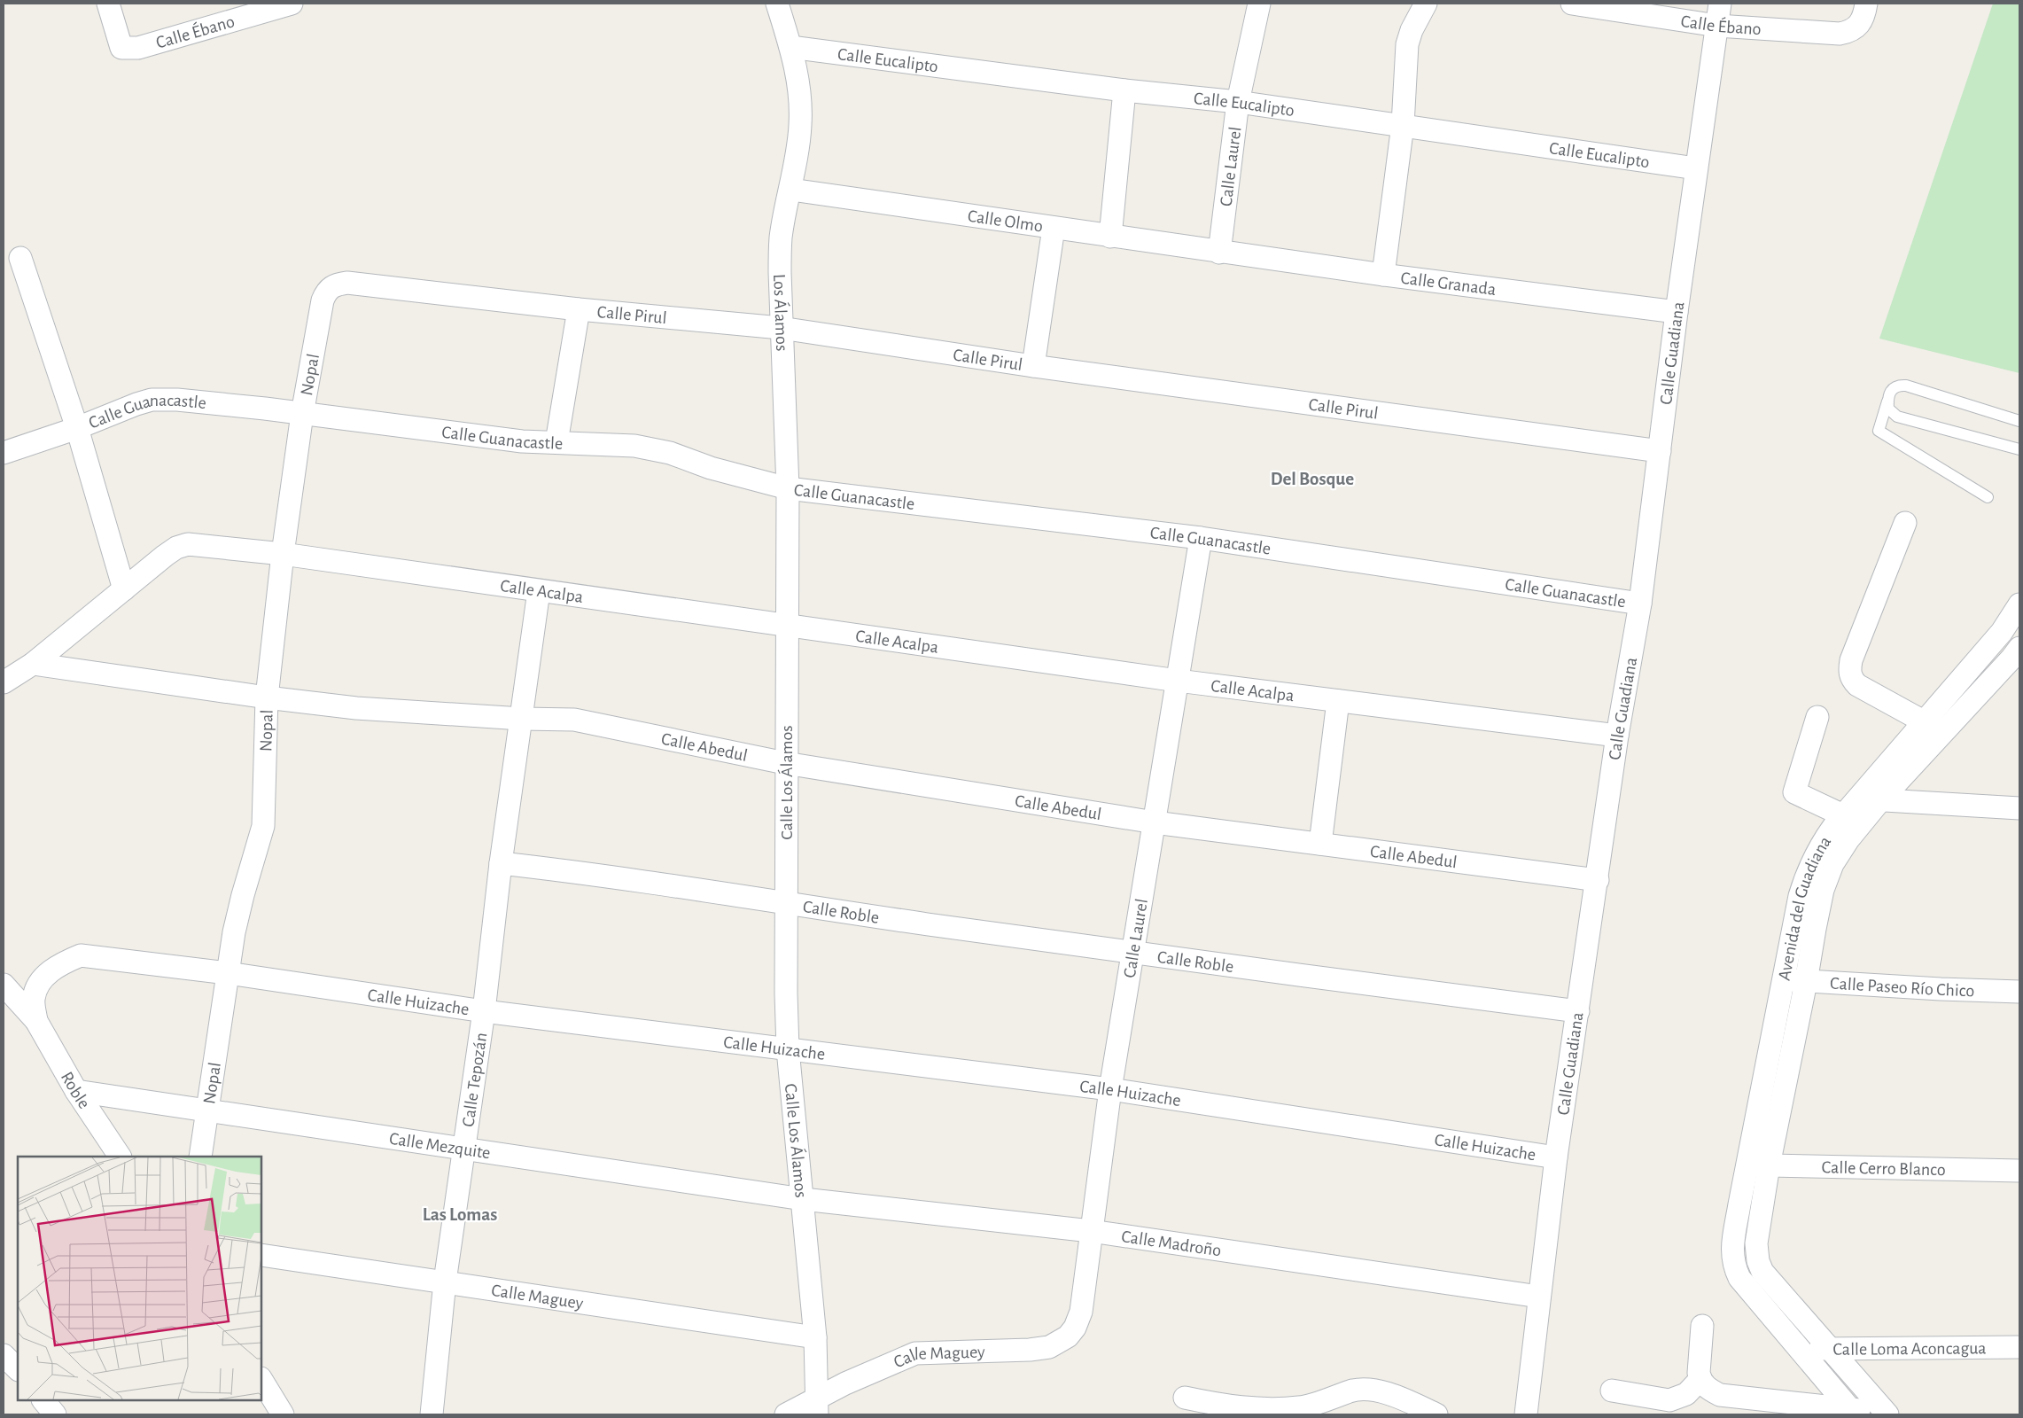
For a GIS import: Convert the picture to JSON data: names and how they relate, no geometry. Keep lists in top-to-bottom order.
{
  "streets": {
    "street": [
      "Calle Ébano",
      "Calle Eucalipto",
      "Calle Laurel",
      "Calle Olmo",
      "Calle Granada",
      "Los Álamos",
      "Calle Pirul",
      "Calle Guadiana",
      "Nopal",
      "Calle Guanacastle",
      "Calle Acalpa",
      "Calle Abedul",
      "Calle Los Álamos",
      "Avenida del Guadiana",
      "Calle Roble",
      "Calle Paseo Río Chico",
      "Calle Huizache",
      "Calle Tepozán",
      "Roble",
      "Calle Mezquite",
      "Calle Cerro Blanco",
      "Calle Madroño",
      "Calle Maguey",
      "Calle Loma Aconcagua"
    ]
  },
  "crossings": [
    ["Calle Ébano", "Calle Guadiana"],
    ["Calle Eucalipto", "Calle Laurel"],
    ["Calle Eucalipto", "Los Álamos"],
    ["Calle Eucalipto", "Calle Guadiana"],
    ["Calle Laurel", "Calle Olmo"],
    ["Calle Laurel", "Calle Granada"],
    ["Calle Laurel", "Calle Guanacastle"],
    ["Calle Laurel", "Calle Acalpa"],
    ["Calle Laurel", "Calle Abedul"],
    ["Calle Laurel", "Calle Roble"],
    ["Calle Laurel", "Calle Huizache"],
    ["Calle Laurel", "Calle Madroño"],
    ["Calle Laurel", "Calle Maguey"],
    ["Calle Olmo", "Calle Granada"],
    ["Calle Olmo", "Los Álamos"],
    ["Calle Granada", "Calle Guadiana"],
    ["Los Álamos", "Calle Pirul"],
    ["Los Álamos", "Calle Guanacastle"],
    ["Los Álamos", "Calle Acalpa"],
    ["Los Álamos", "Calle Los Álamos"],
    ["Calle Pirul", "Calle Guadiana"],
    ["Calle Pirul", "Nopal"],
    ["Calle Guadiana", "Calle Guanacastle"],
    ["Calle Guadiana", "Calle Acalpa"],
    ["Calle Guadiana", "Calle Abedul"],
    ["Calle Guadiana", "Calle Roble"],
    ["Calle Guadiana", "Calle Huizache"],
    ["Calle Guadiana", "Calle Madroño"],
    ["Nopal", "Calle Guanacastle"],
    ["Nopal", "Calle Acalpa"],
    ["Nopal", "Calle Abedul"],
    ["Nopal", "Calle Huizache"],
    ["Nopal", "Calle Mezquite"],
    ["Calle Acalpa", "Calle Los Álamos"],
    ["Calle Acalpa", "Calle Tepozán"],
    ["Calle Abedul", "Calle Los Álamos"],
    ["Calle Abedul", "Calle Tepozán"],
    ["Calle Los Álamos", "Calle Roble"],
    ["Calle Los Álamos", "Calle Huizache"],
    ["Calle Los Álamos", "Calle Mezquite"],
    ["Calle Los Álamos", "Calle Madroño"],
    ["Calle Los Álamos", "Calle Maguey"],
    ["Avenida del Guadiana", "Calle Paseo Río Chico"],
    ["Avenida del Guadiana", "Calle Cerro Blanco"],
    ["Avenida del Guadiana", "Calle Loma Aconcagua"],
    ["Calle Roble", "Calle Tepozán"],
    ["Calle Huizache", "Calle Tepozán"],
    ["Calle Huizache", "Roble"],
    ["Calle Tepozán", "Calle Mezquite"],
    ["Calle Tepozán", "Calle Maguey"],
    ["Roble", "Calle Mezquite"],
    ["Calle Mezquite", "Calle Madroño"]
  ],
  "districts": ["Del Bosque", "Las Lomas"]
}
